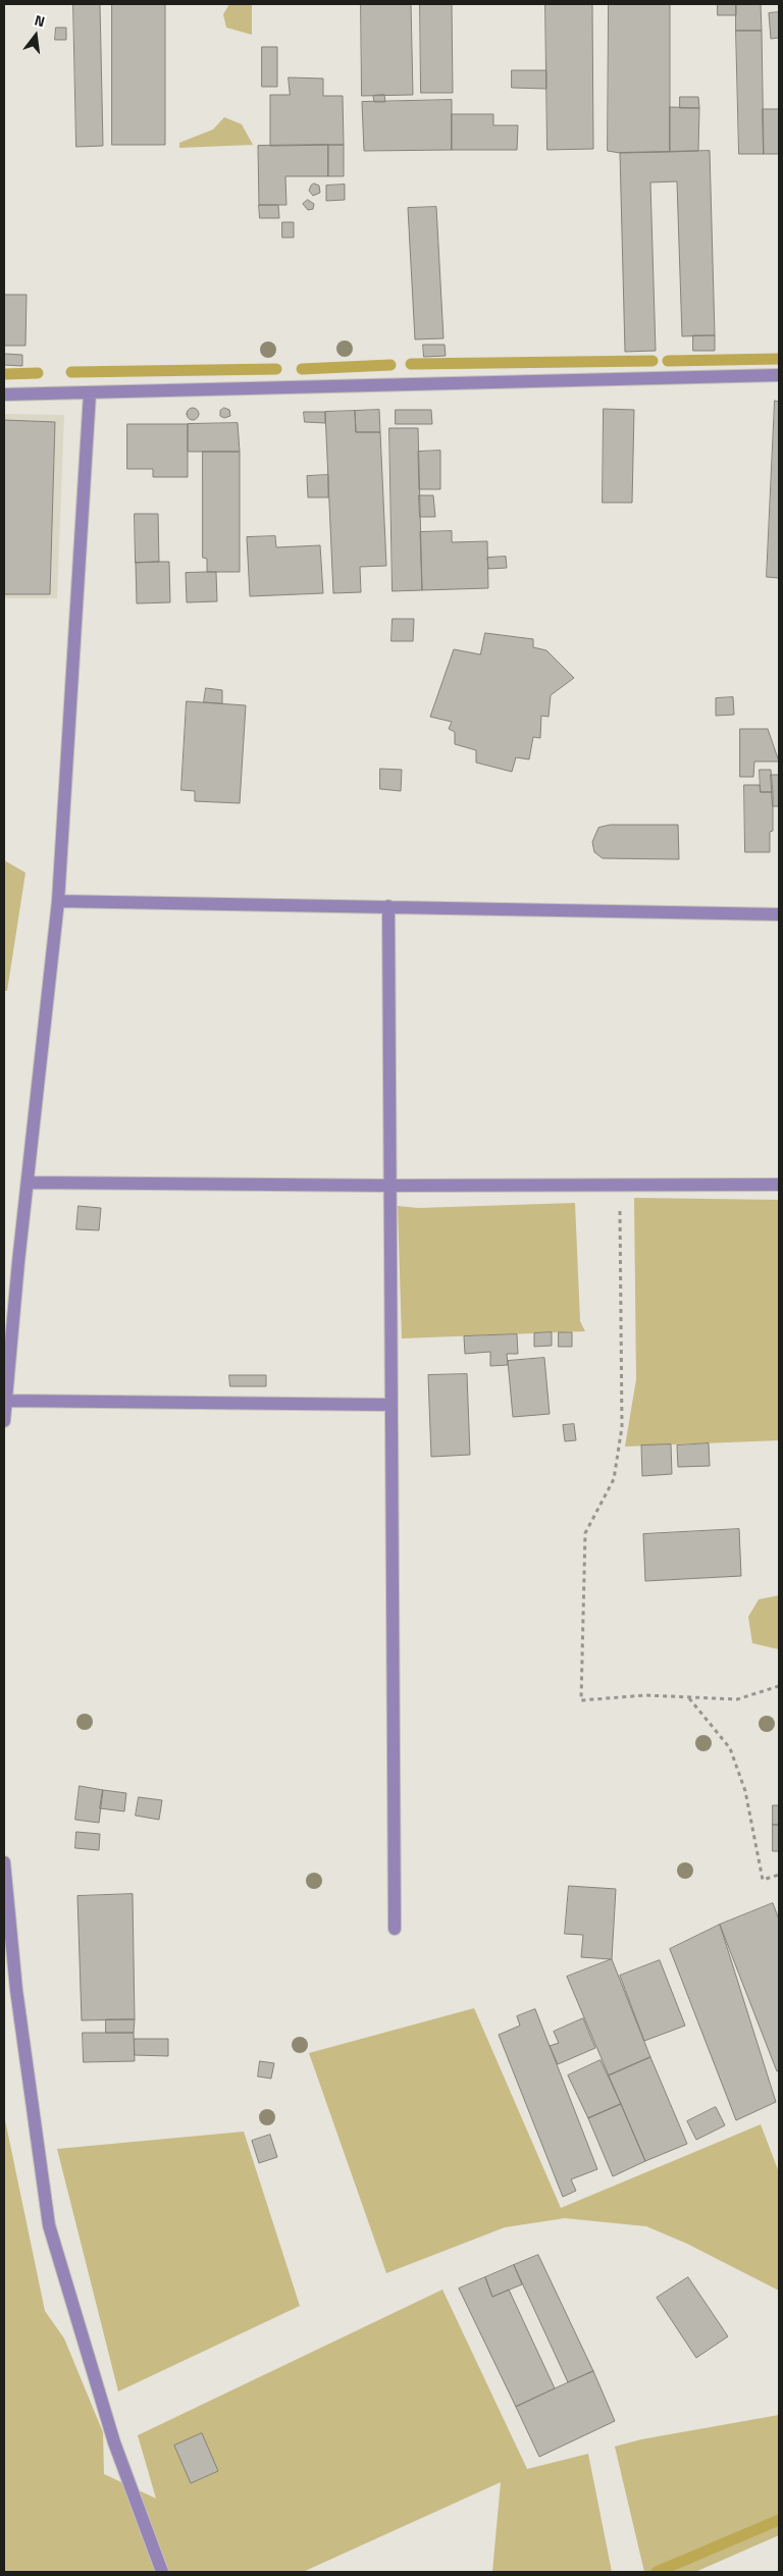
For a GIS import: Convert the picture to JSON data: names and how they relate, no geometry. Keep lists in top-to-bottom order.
{
  "north": "top"
}
